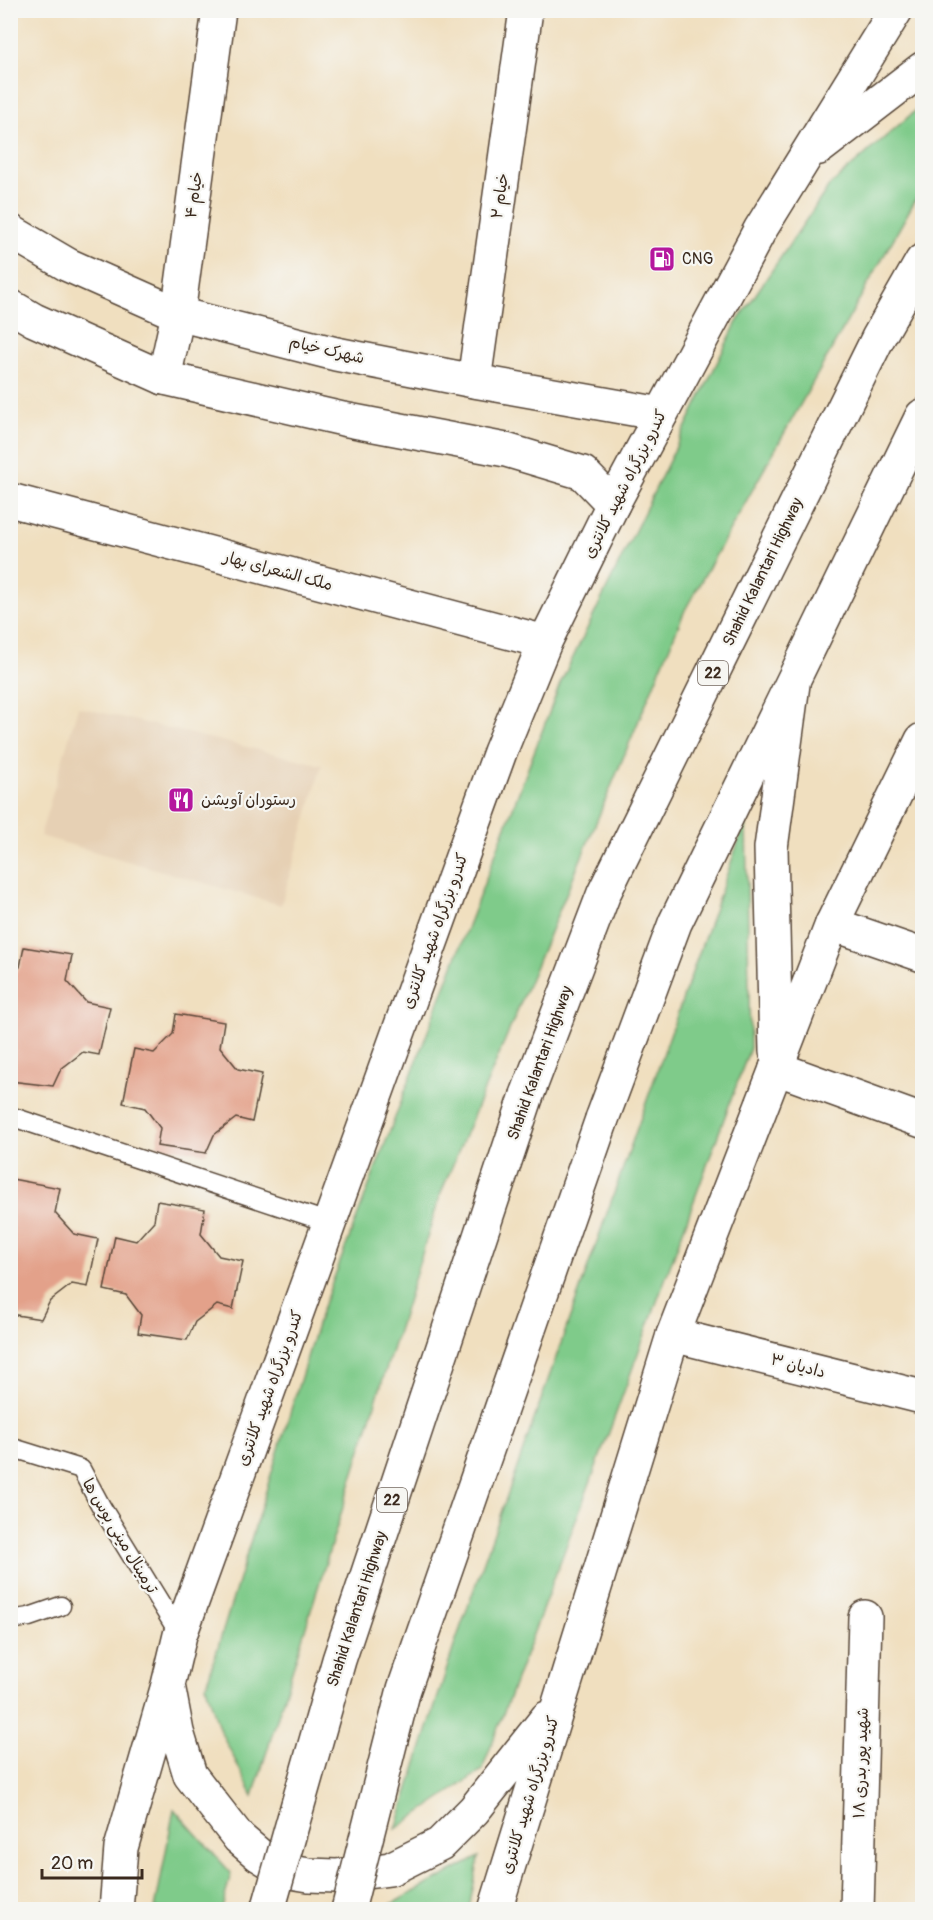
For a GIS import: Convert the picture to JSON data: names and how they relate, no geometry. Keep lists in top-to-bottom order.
{
  "streets": {
    "main road": [
      "خیام ۴",
      "خیام ۲",
      "شهرک خیام",
      "کندرو بزرگراه شهید کلانتری",
      "ملک الشعرای بهار",
      "Shahid Kalantari Highway",
      "22",
      "دادیان ۳",
      "شهید پور بدری ۱۸"
    ],
    "lane": ["ترمینال مینی بوس ها"]
  },
  "crossings": [
    ["خیام ۴", "شهرک خیام"],
    ["خیام ۲", "شهرک خیام"],
    ["شهرک خیام", "کندرو بزرگراه شهید کلانتری"],
    ["کندرو بزرگراه شهید کلانتری", "ملک الشعرای بهار"],
    ["کندرو بزرگراه شهید کلانتری", "دادیان ۳"],
    ["کندرو بزرگراه شهید کلانتری", "ترمینال مینی بوس ها"]
  ],
  "places": {
    "fuel station": ["CNG"],
    "restaurant": ["رستوران آویشن"]
  },
  "scale_bar": "20 m"
}
